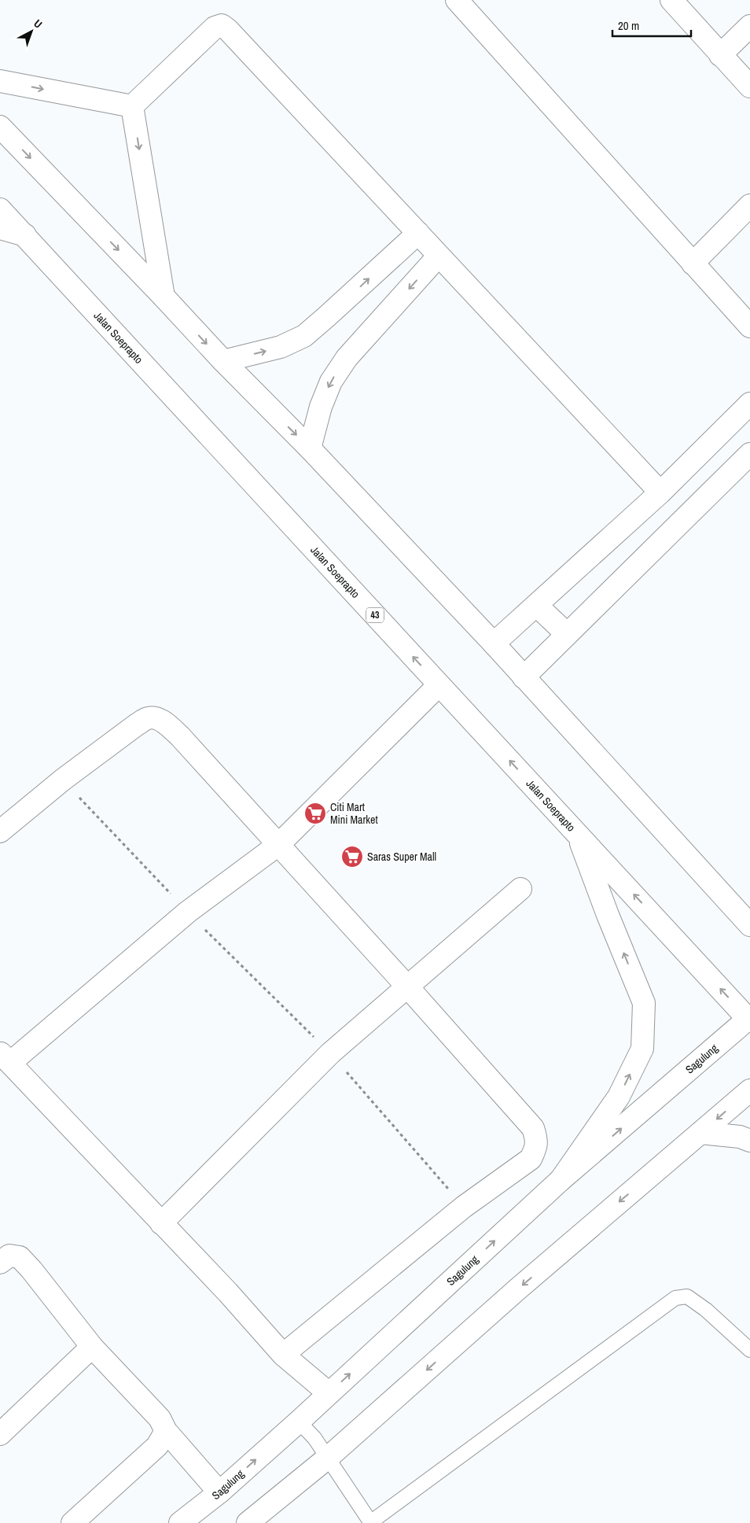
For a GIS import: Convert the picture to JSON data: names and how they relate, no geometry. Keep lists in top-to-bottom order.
{
  "streets": {
    "main road": ["Jalan Soeprapto", "43", "Sagulung"]
  },
  "crossings": [
    ["Jalan Soeprapto", "Sagulung"]
  ],
  "places": {
    "supermarket": ["Citi Mart Mini Market", "Saras Super Mall"]
  },
  "scale_bar": "20 m",
  "north": "top right"
}
